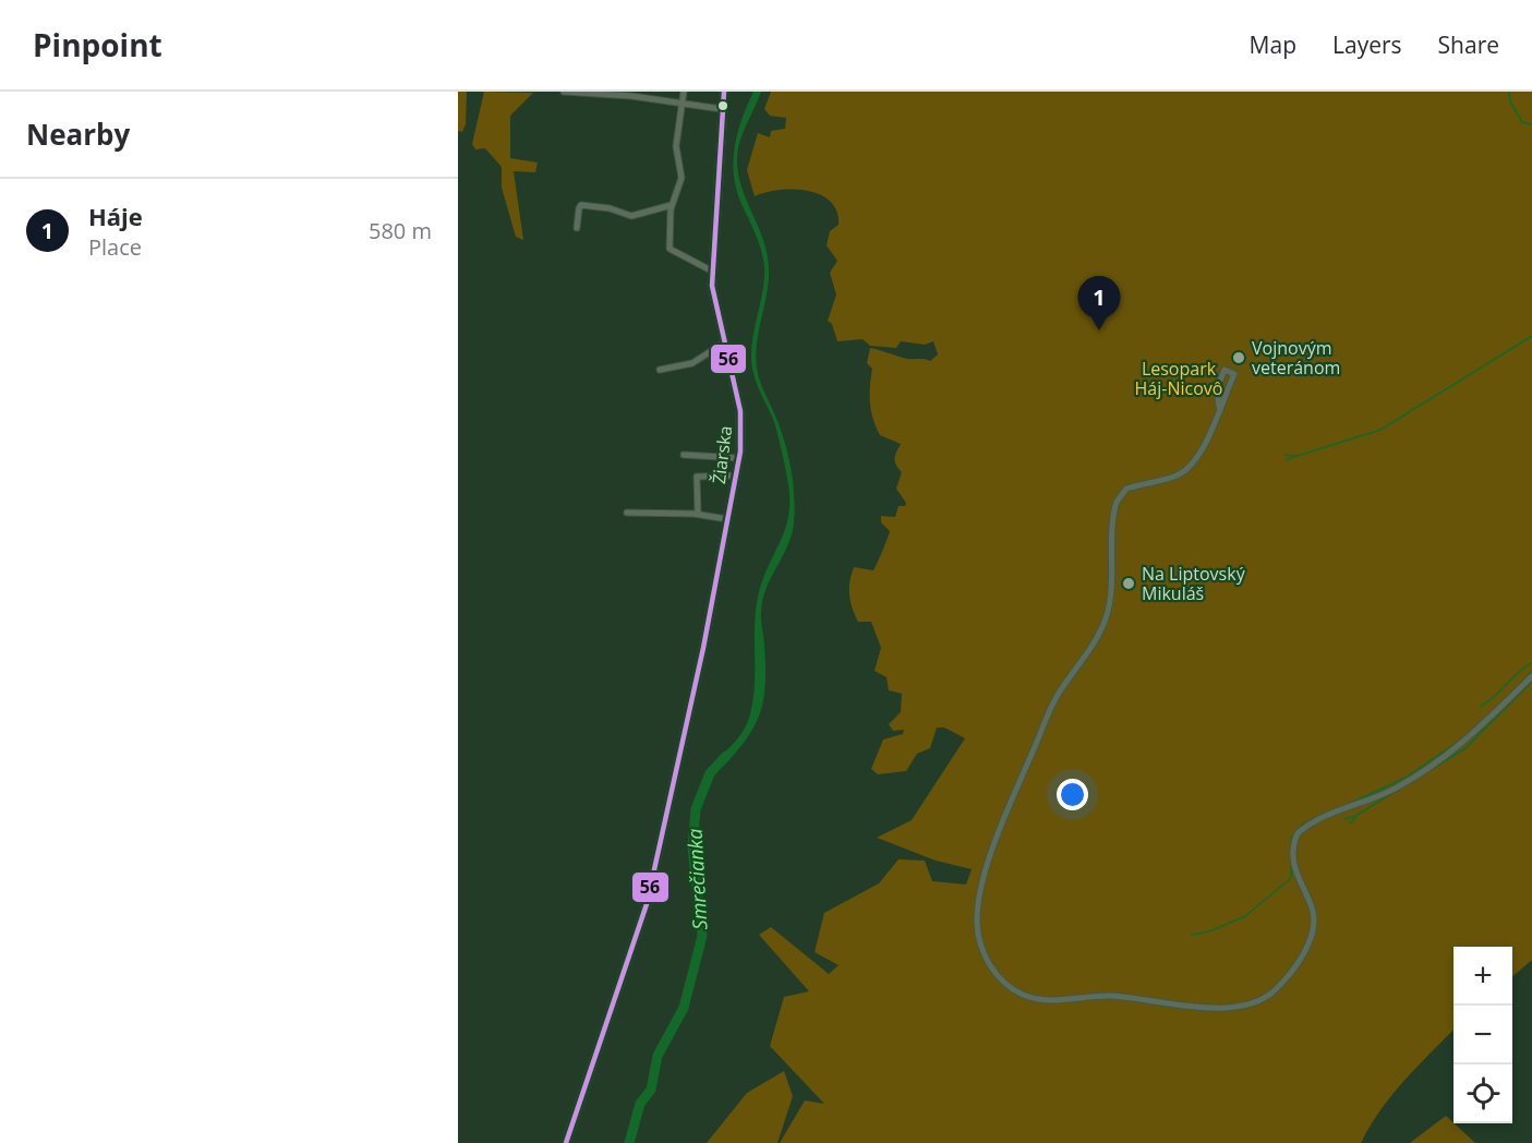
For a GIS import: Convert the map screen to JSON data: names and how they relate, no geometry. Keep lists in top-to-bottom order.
{
  "streets": {
    "street": ["Žiarska"]
  },
  "water": ["Smrečianka"],
  "parks": ["Lesopark Háj-Nicovô"],
  "places": ["Vojnovým veteránom", "Na Liptovský Mikuláš"],
  "lines": ["transit line 56"],
  "page": {
    "header": "Pinpoint",
    "nav": ["Map", "Layers", "Share"],
    "heading": "Nearby",
    "list": [
      {
        "mark": "1",
        "name": "Háje",
        "note": "Place",
        "value": "580 m"
      }
    ],
    "pins": "1",
    "map_buttons": ["+", "−"]
  }
}
